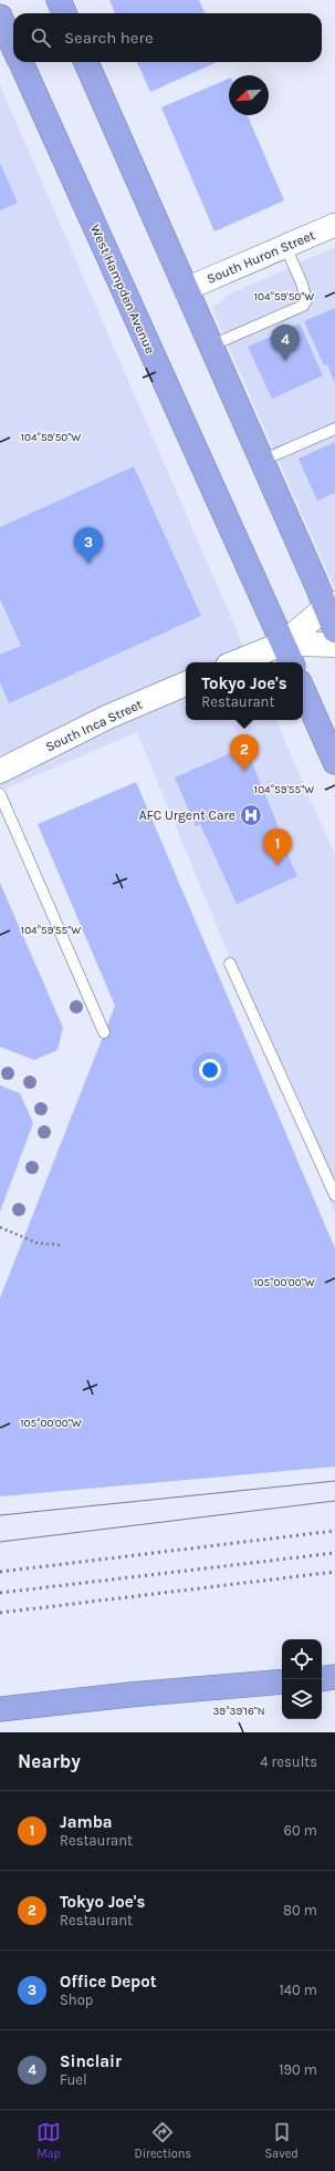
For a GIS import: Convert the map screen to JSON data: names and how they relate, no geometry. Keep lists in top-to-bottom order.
{
  "streets": {
    "highway": ["West Hampden Avenue"],
    "street": ["South Huron Street", "South Inca Street"]
  },
  "places": {
    "hospital": ["AFC Urgent Care"]
  },
  "north": "bottom left",
  "page": {
    "search": "Search here",
    "pins": [
      "4",
      "3",
      "2",
      "1"
    ],
    "popup": ["Tokyo Joe's", "Restaurant"],
    "heading": ["Nearby", "4 results"],
    "list": [
      {
        "mark": "1",
        "name": "Jamba",
        "note": "Restaurant",
        "value": "60 m"
      },
      {
        "mark": "2",
        "name": "Tokyo Joe's",
        "note": "Restaurant",
        "value": "80 m"
      },
      {
        "mark": "3",
        "name": "Office Depot",
        "note": "Shop",
        "value": "140 m"
      },
      {
        "mark": "4",
        "name": "Sinclair",
        "note": "Fuel",
        "value": "190 m"
      }
    ],
    "nav": ["Map", "Directions", "Saved"]
  },
  "coordinates": [
    "104°59'50\"W",
    "104°59'55\"W",
    "105°00'00\"W",
    "39°39'16\"N"
  ]
}
